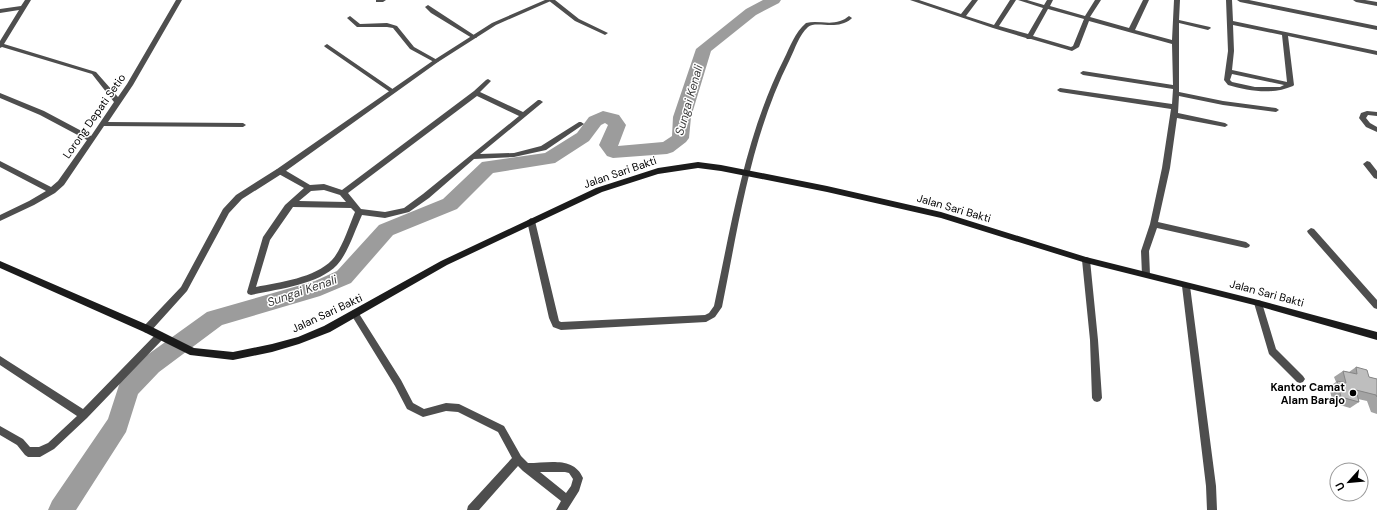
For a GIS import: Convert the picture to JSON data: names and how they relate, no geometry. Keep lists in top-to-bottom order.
{
  "streets": {
    "main road": ["Jalan Sari Bakti"],
    "street": ["Lorong Depati Setio"]
  },
  "water": ["Sungai Kenali"],
  "places": ["Kantor Camat Alam Barajo"],
  "north": "bottom left"
}
